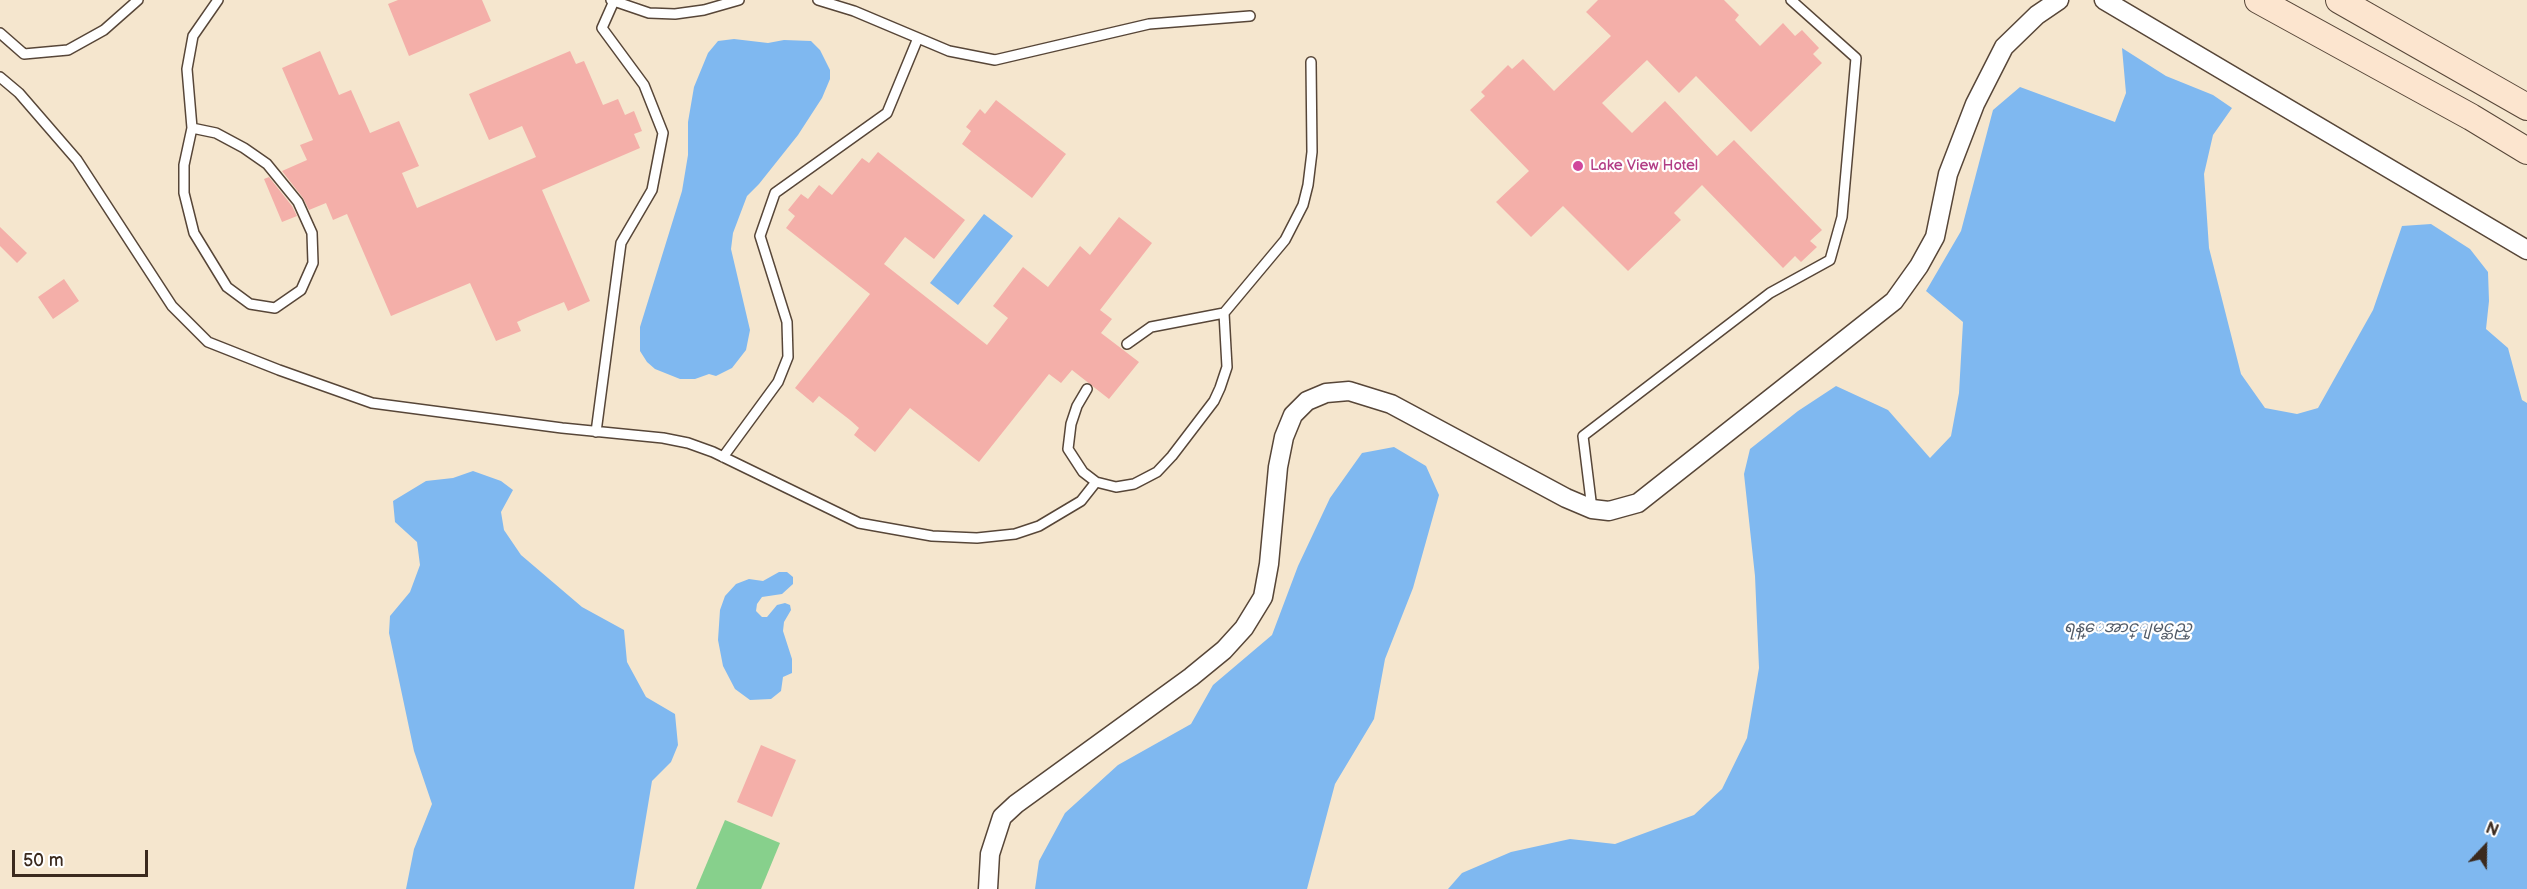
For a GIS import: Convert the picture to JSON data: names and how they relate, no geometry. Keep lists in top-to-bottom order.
{
  "water": ["ရန္ေအာင္ျမင္ဆည္"],
  "places": ["Lake View Hotel"],
  "scale_bar": "50 m",
  "north": "top"
}
